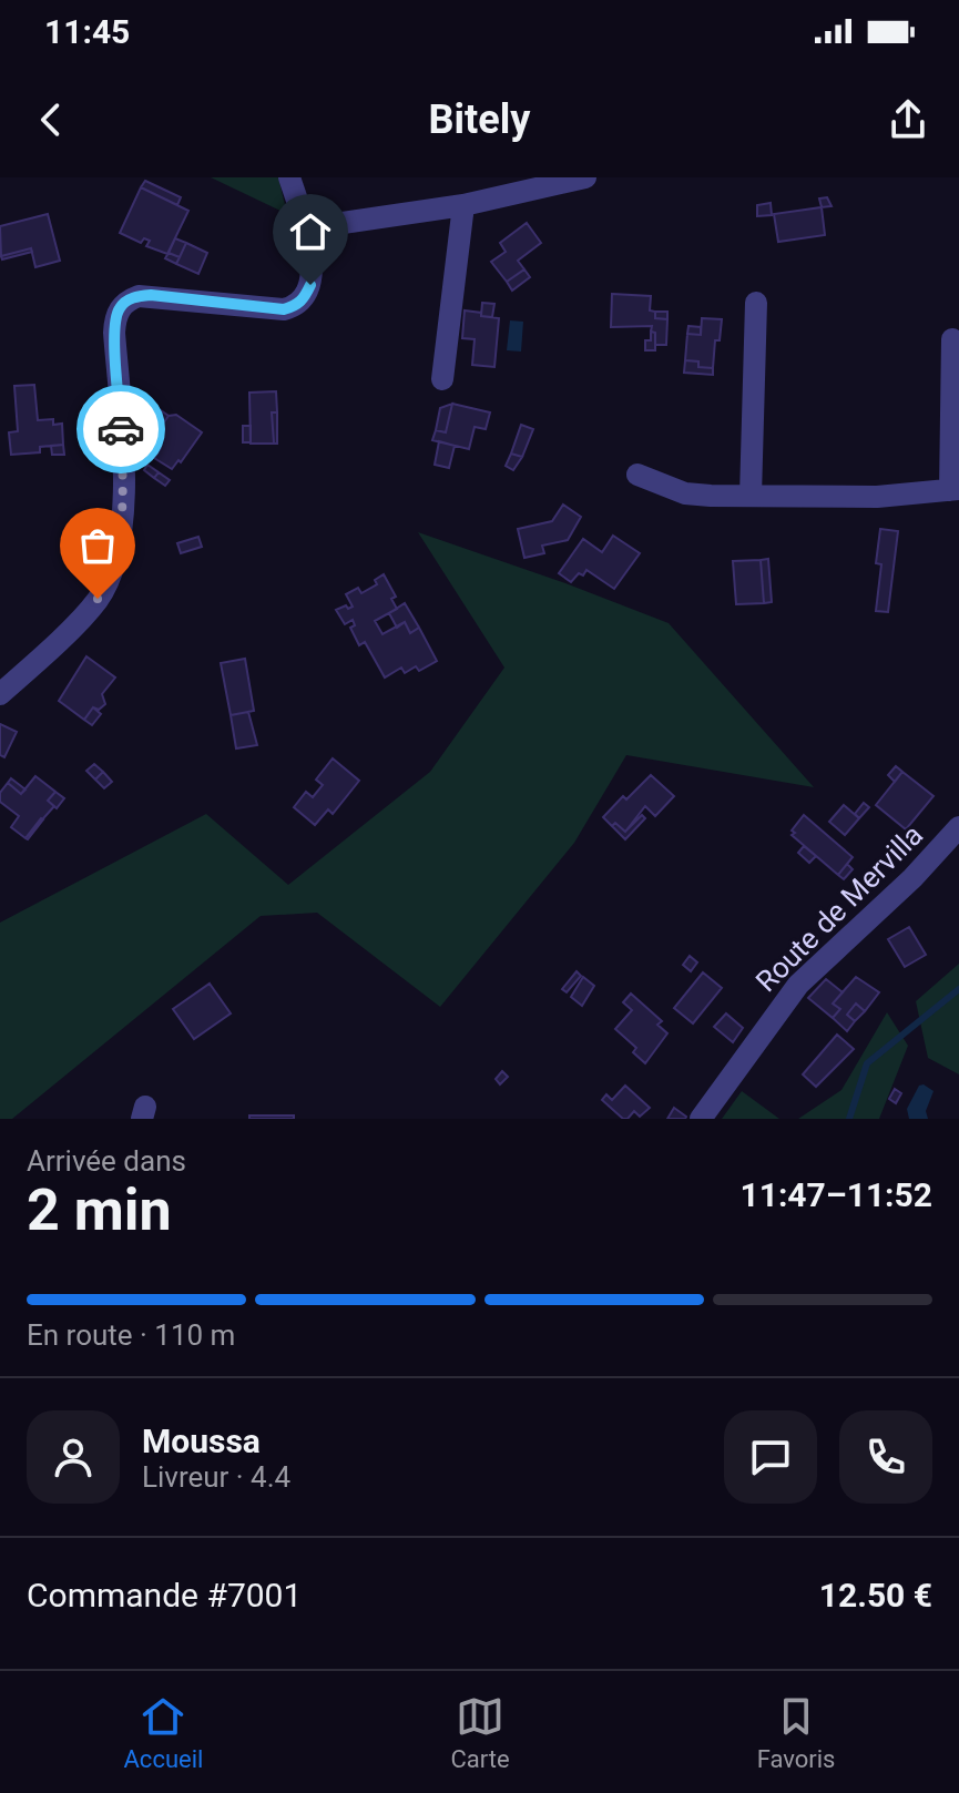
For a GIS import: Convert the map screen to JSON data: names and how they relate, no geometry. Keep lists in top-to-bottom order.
{
  "streets": {
    "street": ["Route de Mervilla"]
  },
  "page": {
    "status": "11:45",
    "header": "Bitely",
    "heading": ["2 min", "Arrivée dans", "11:47–11:52"],
    "panel": [
      "Moussa",
      "Livreur · 4.4",
      "Commande #7001",
      "12.50 €"
    ],
    "bar": "En route · 110 m",
    "tabs": ["Accueil", "Carte", "Favoris"]
  }
}
